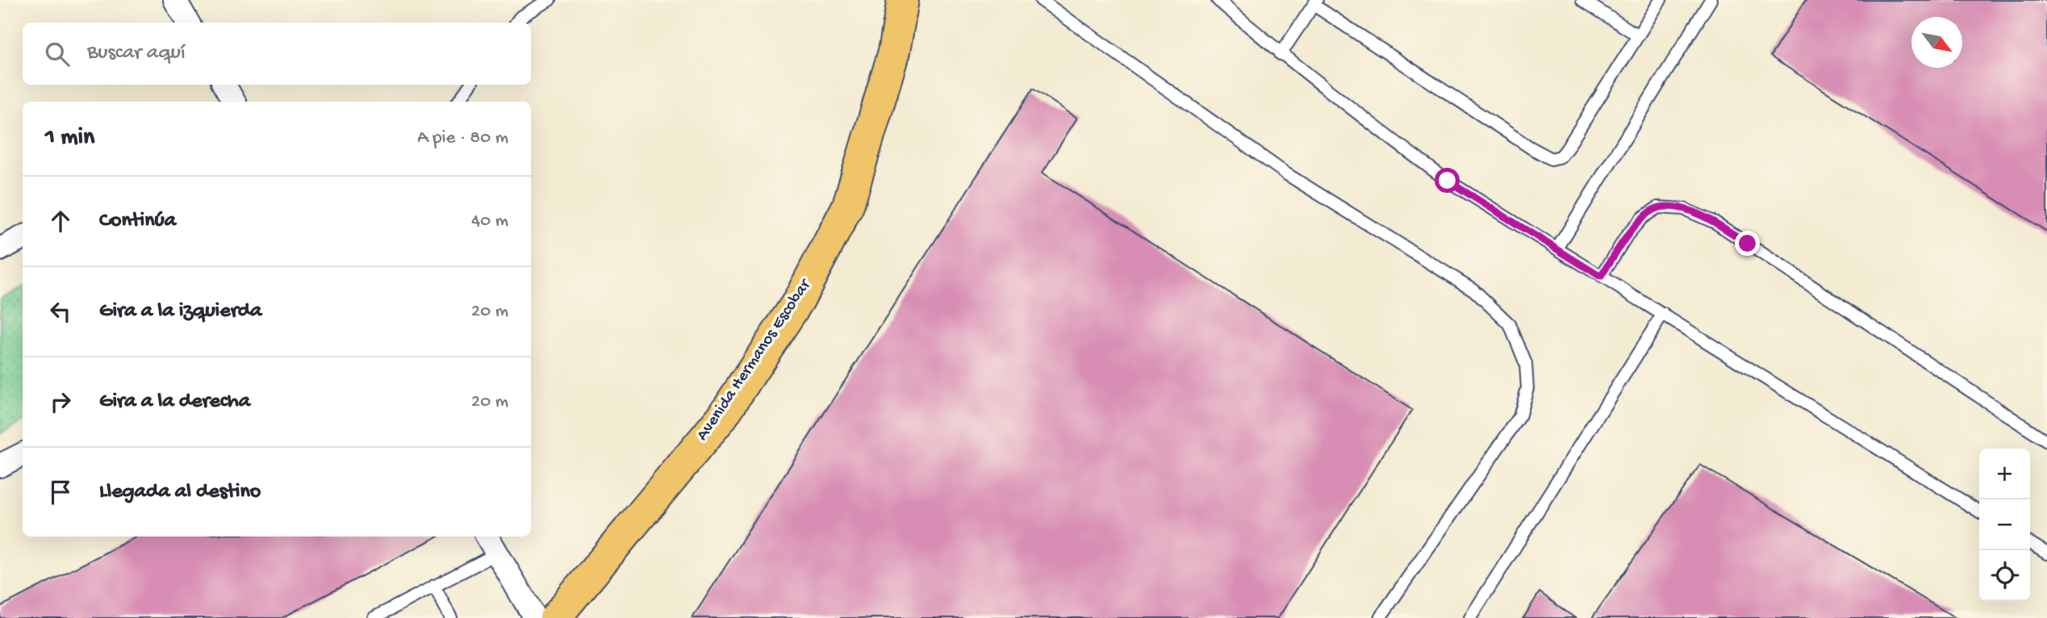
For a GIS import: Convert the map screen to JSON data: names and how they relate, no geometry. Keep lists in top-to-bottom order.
{
  "streets": {
    "main road": ["Avenida Hermanos Escobar"]
  },
  "north": "bottom right",
  "page": {
    "search": "Buscar aquí",
    "heading": ["1 min", "A pie · 80 m"],
    "list": [
      ["Continúa", "40 m"],
      ["Gira a la izquierda", "20 m"],
      ["Gira a la derecha", "20 m"],
      "Llegada al destino"
    ],
    "map_buttons": ["+", "−"]
  }
}
